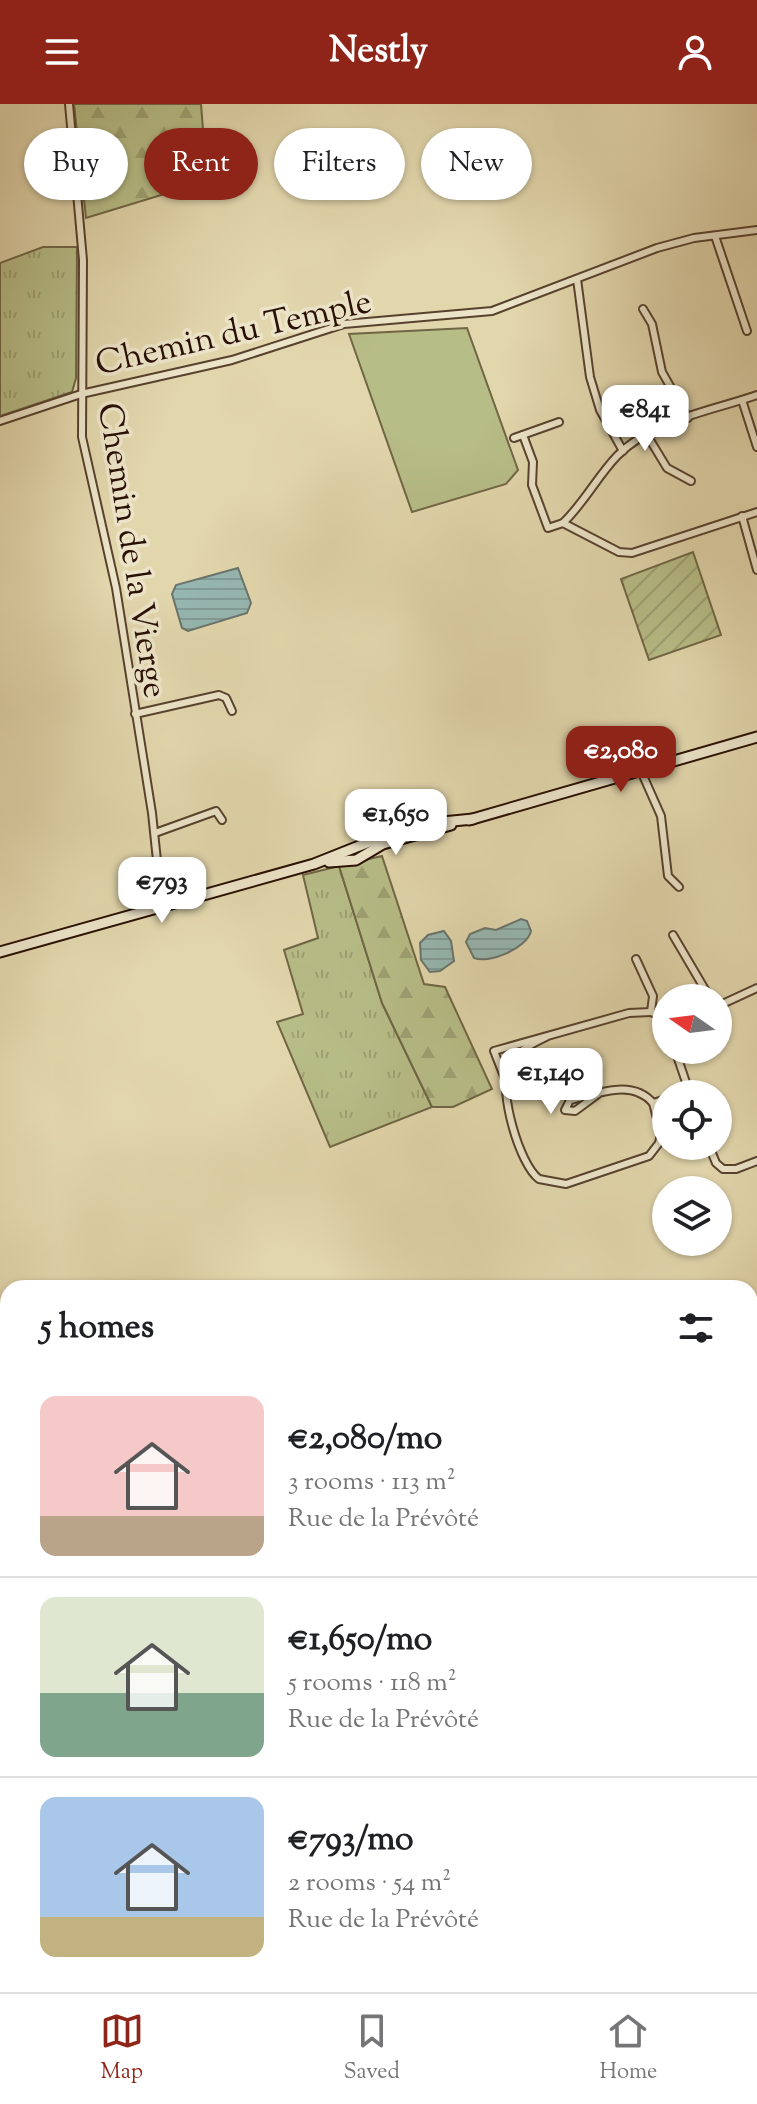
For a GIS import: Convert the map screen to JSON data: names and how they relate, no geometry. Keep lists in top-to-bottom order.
{
  "streets": {
    "street": ["Chemin du Temple", "Chemin de la Vierge"]
  },
  "crossings": [
    ["Chemin du Temple", "Chemin de la Vierge"]
  ],
  "north": "left",
  "page": {
    "header": "Nestly",
    "chip": [
      "Buy",
      "Rent",
      "Filters",
      "New"
    ],
    "price": [
      "€841",
      "€2,080",
      "€1,650",
      "€793",
      "€1,140"
    ],
    "heading": "5 homes",
    "list": [
      {
        "name": "€2,080/mo",
        "note": "3 rooms · 113 m² · Rue de la Prévôté"
      },
      {
        "name": "€1,650/mo",
        "note": "5 rooms · 118 m² · Rue de la Prévôté"
      },
      {
        "name": "€793/mo",
        "note": "2 rooms · 54 m² · Rue de la Prévôté"
      }
    ],
    "tabs": ["Map", "Saved", "Home"]
  }
}
